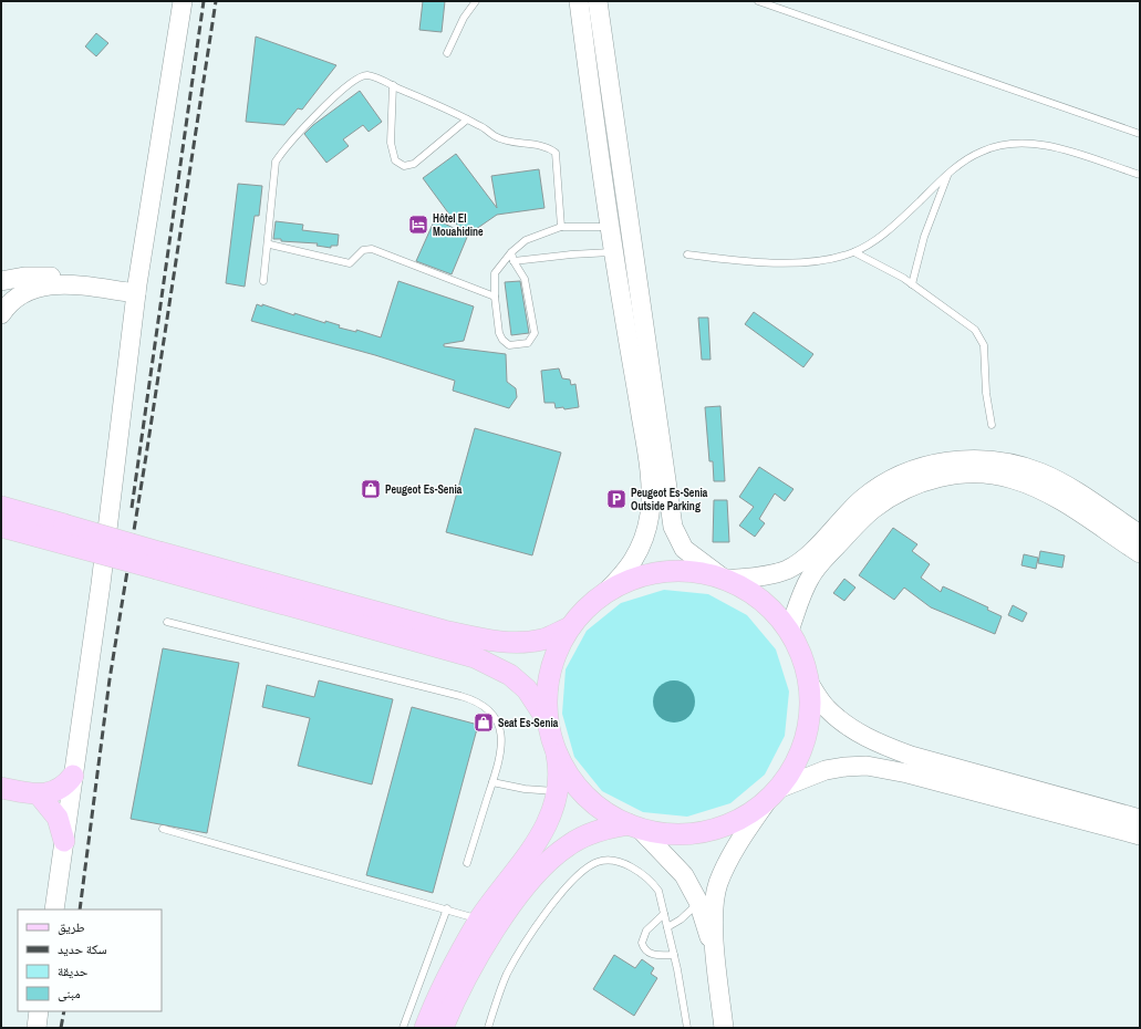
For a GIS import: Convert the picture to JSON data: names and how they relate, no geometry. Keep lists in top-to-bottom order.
{
  "places": {
    "hotel": ["Hôtel El Mouahidine"],
    "shop": ["Peugeot Es-Senia", "Seat Es-Senia"],
    "parking": ["Peugeot Es-Senia Outside Parking"]
  },
  "legend": [
    "طريق",
    "سكة حديد",
    "حديقة",
    "مبنى"
  ]
}
